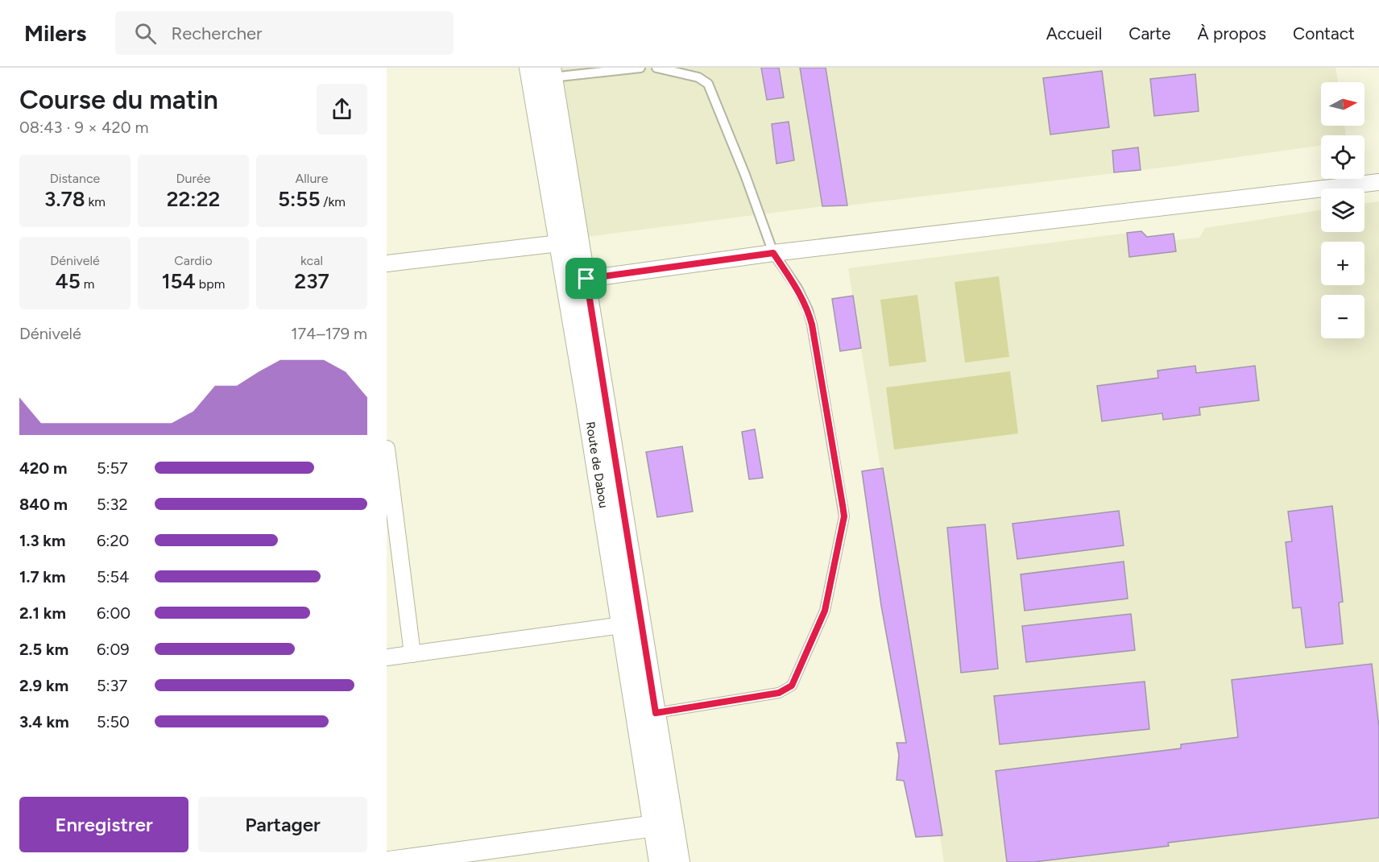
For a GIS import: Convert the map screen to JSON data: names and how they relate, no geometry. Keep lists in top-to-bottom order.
{
  "streets": {
    "street": ["Route de Dabou"]
  },
  "north": "right",
  "page": {
    "header": "Milers",
    "search": "Rechercher",
    "nav": [
      "Accueil",
      "Carte",
      "À propos",
      "Contact"
    ],
    "heading": ["Course du matin", "08:43 · 9 × 420 m"],
    "map_buttons": ["+", "−"],
    "stats": [
      ["Distance", "3.78 km"],
      ["Durée", "22:22"],
      ["Allure", "5:55 /km"],
      ["Dénivelé", "45 m"],
      ["Cardio", "154 bpm"],
      ["kcal", "237"]
    ],
    "chart": ["Dénivelé", "174–179 m"],
    "list": [
      {
        "name": "420 m",
        "note": "5:57"
      },
      {
        "name": "840 m",
        "note": "5:32"
      },
      {
        "name": "1.3 km",
        "note": "6:20"
      },
      {
        "name": "1.7 km",
        "note": "5:54"
      },
      {
        "name": "2.1 km",
        "note": "6:00"
      },
      {
        "name": "2.5 km",
        "note": "6:09"
      },
      {
        "name": "2.9 km",
        "note": "5:37"
      },
      {
        "name": "3.4 km",
        "note": "5:50"
      }
    ],
    "buttons": ["Enregistrer", "Partager"]
  }
}
